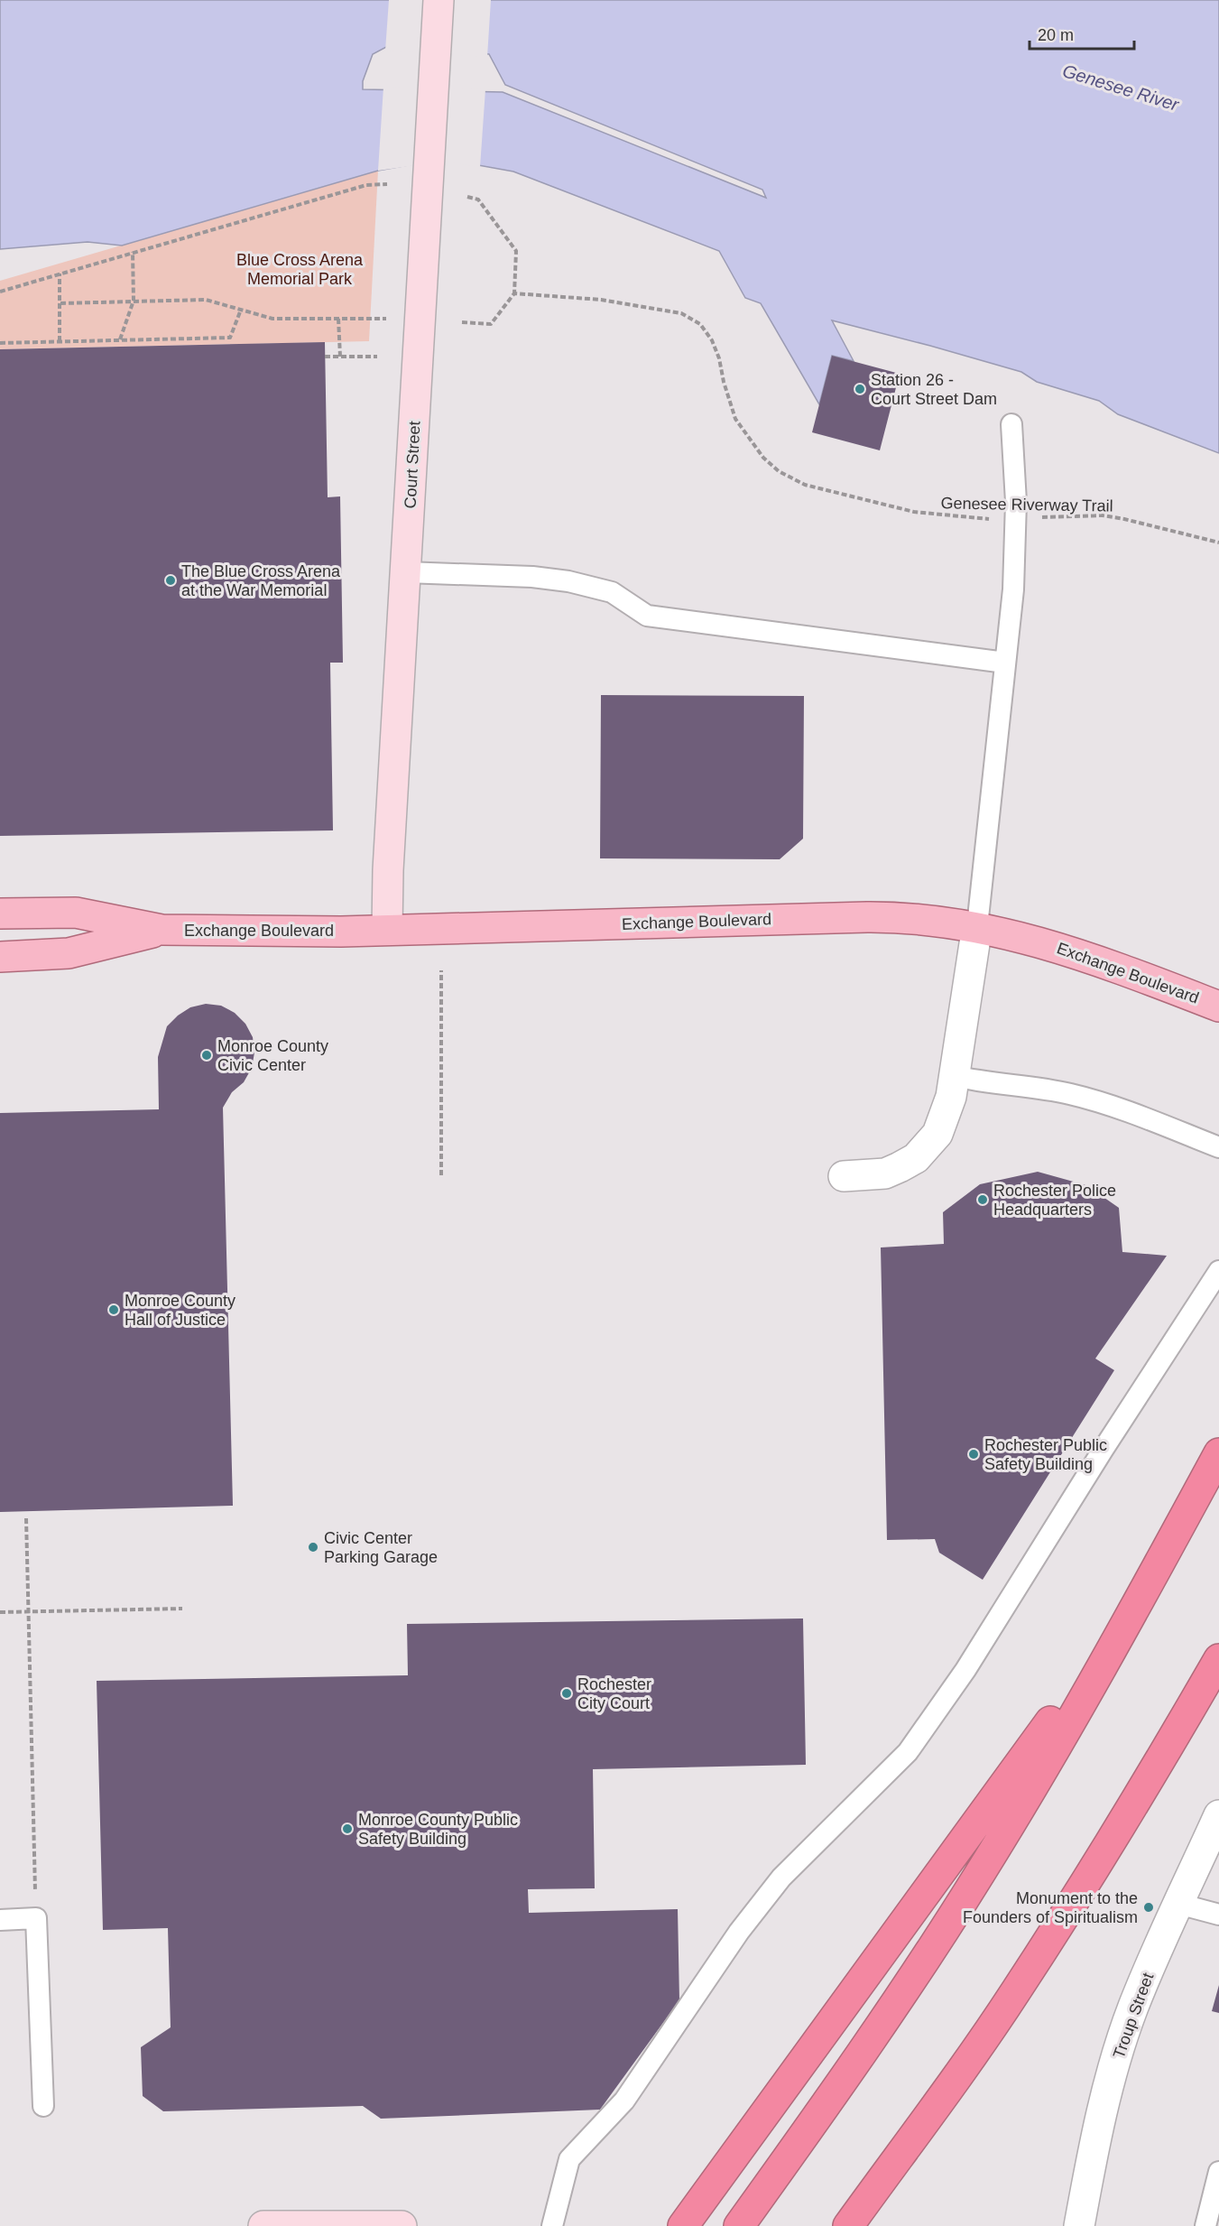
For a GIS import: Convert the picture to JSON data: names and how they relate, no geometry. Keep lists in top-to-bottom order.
{
  "streets": {
    "main road": ["Exchange Boulevard"],
    "street": ["Court Street", "Troup Street"],
    "path": ["Genesee Riverway Trail"]
  },
  "crossings": [
    ["Court Street", "Exchange Boulevard"]
  ],
  "water": ["Genesee River"],
  "parks": ["Blue Cross Arena Memorial Park"],
  "places": [
    "Station 26 - Court Street Dam",
    "The Blue Cross Arena at the War Memorial",
    "Monroe County Civic Center",
    "Rochester Police Headquarters",
    "Monroe County Hall of Justice",
    "Rochester Public Safety Building",
    "Civic Center Parking Garage",
    "Rochester City Court",
    "Monroe County Public Safety Building",
    "Monument to the Founders of Spiritualism"
  ],
  "scale_bar": "20 m"
}
